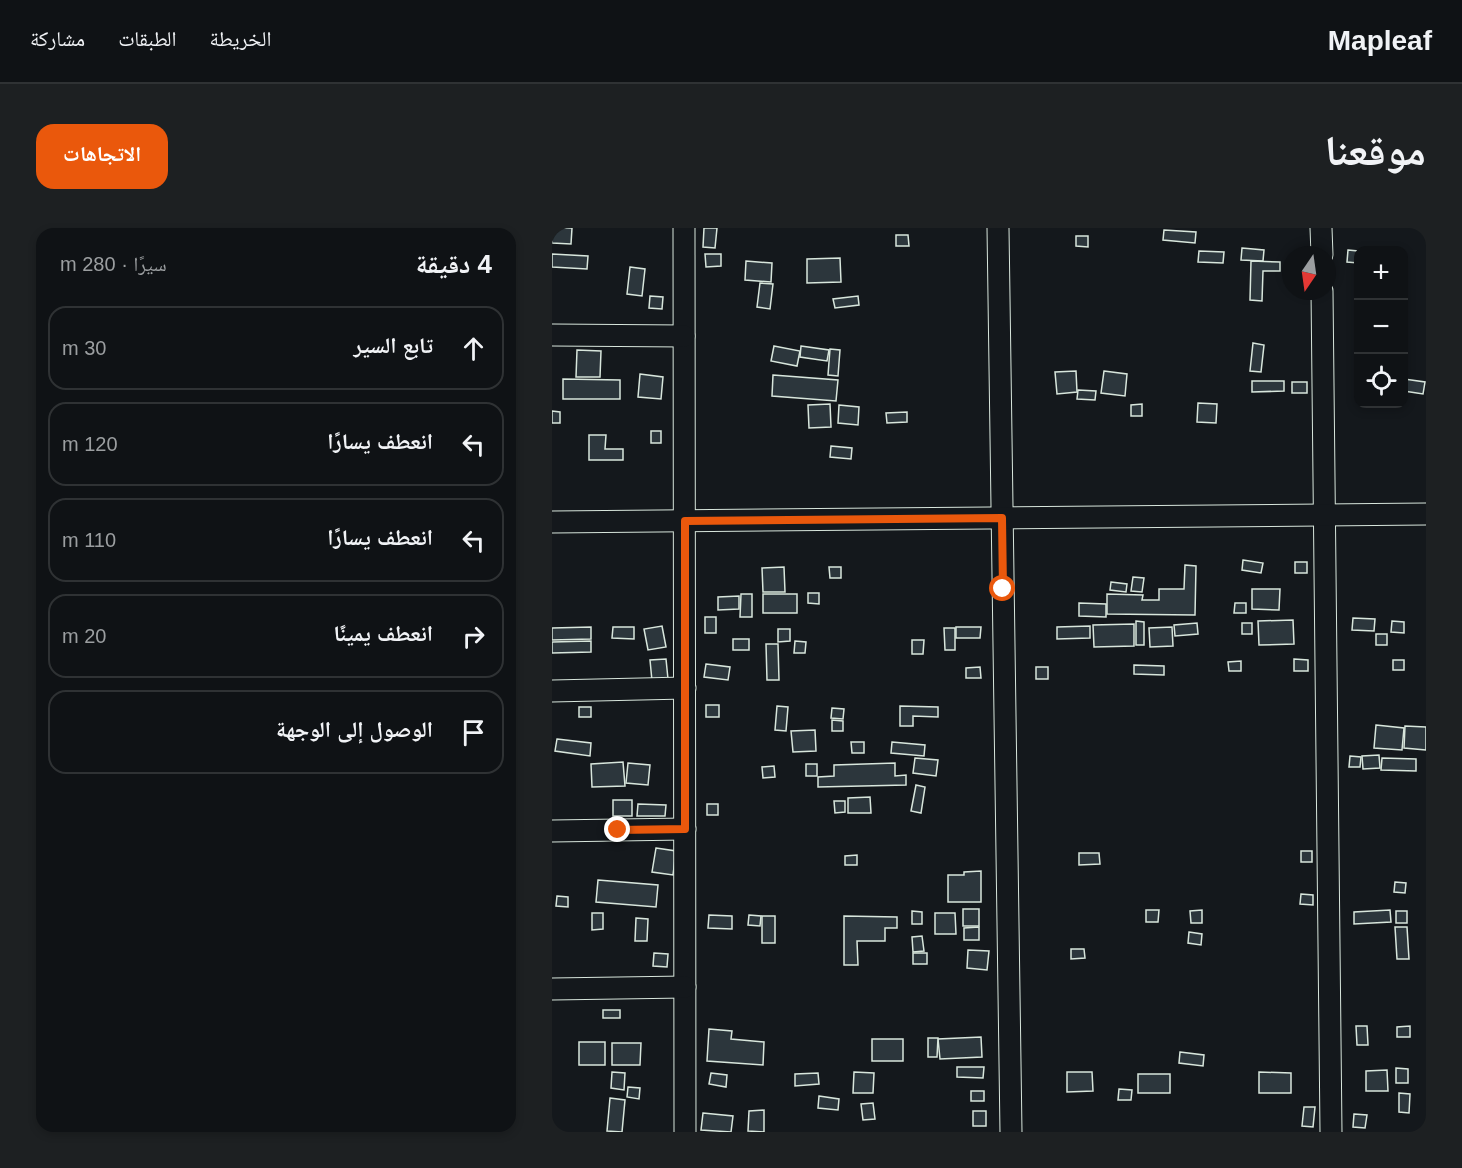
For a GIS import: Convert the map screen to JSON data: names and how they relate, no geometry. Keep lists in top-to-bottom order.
{
  "north": "bottom",
  "page": {
    "header": "Mapleaf",
    "nav": ["الخريطة", "الطبقات", "مشاركة"],
    "title": "موقعنا",
    "buttons": "الاتجاهات",
    "heading": ["4 دقيقة", "سيرًا · 280 m"],
    "map_buttons": ["+", "−"],
    "list": [
      ["تابع السير", "30 m"],
      ["انعطف يسارًا", "120 m"],
      ["انعطف يسارًا", "110 m"],
      ["انعطف يمينًا", "20 m"],
      "الوصول إلى الوجهة"
    ]
  }
}
